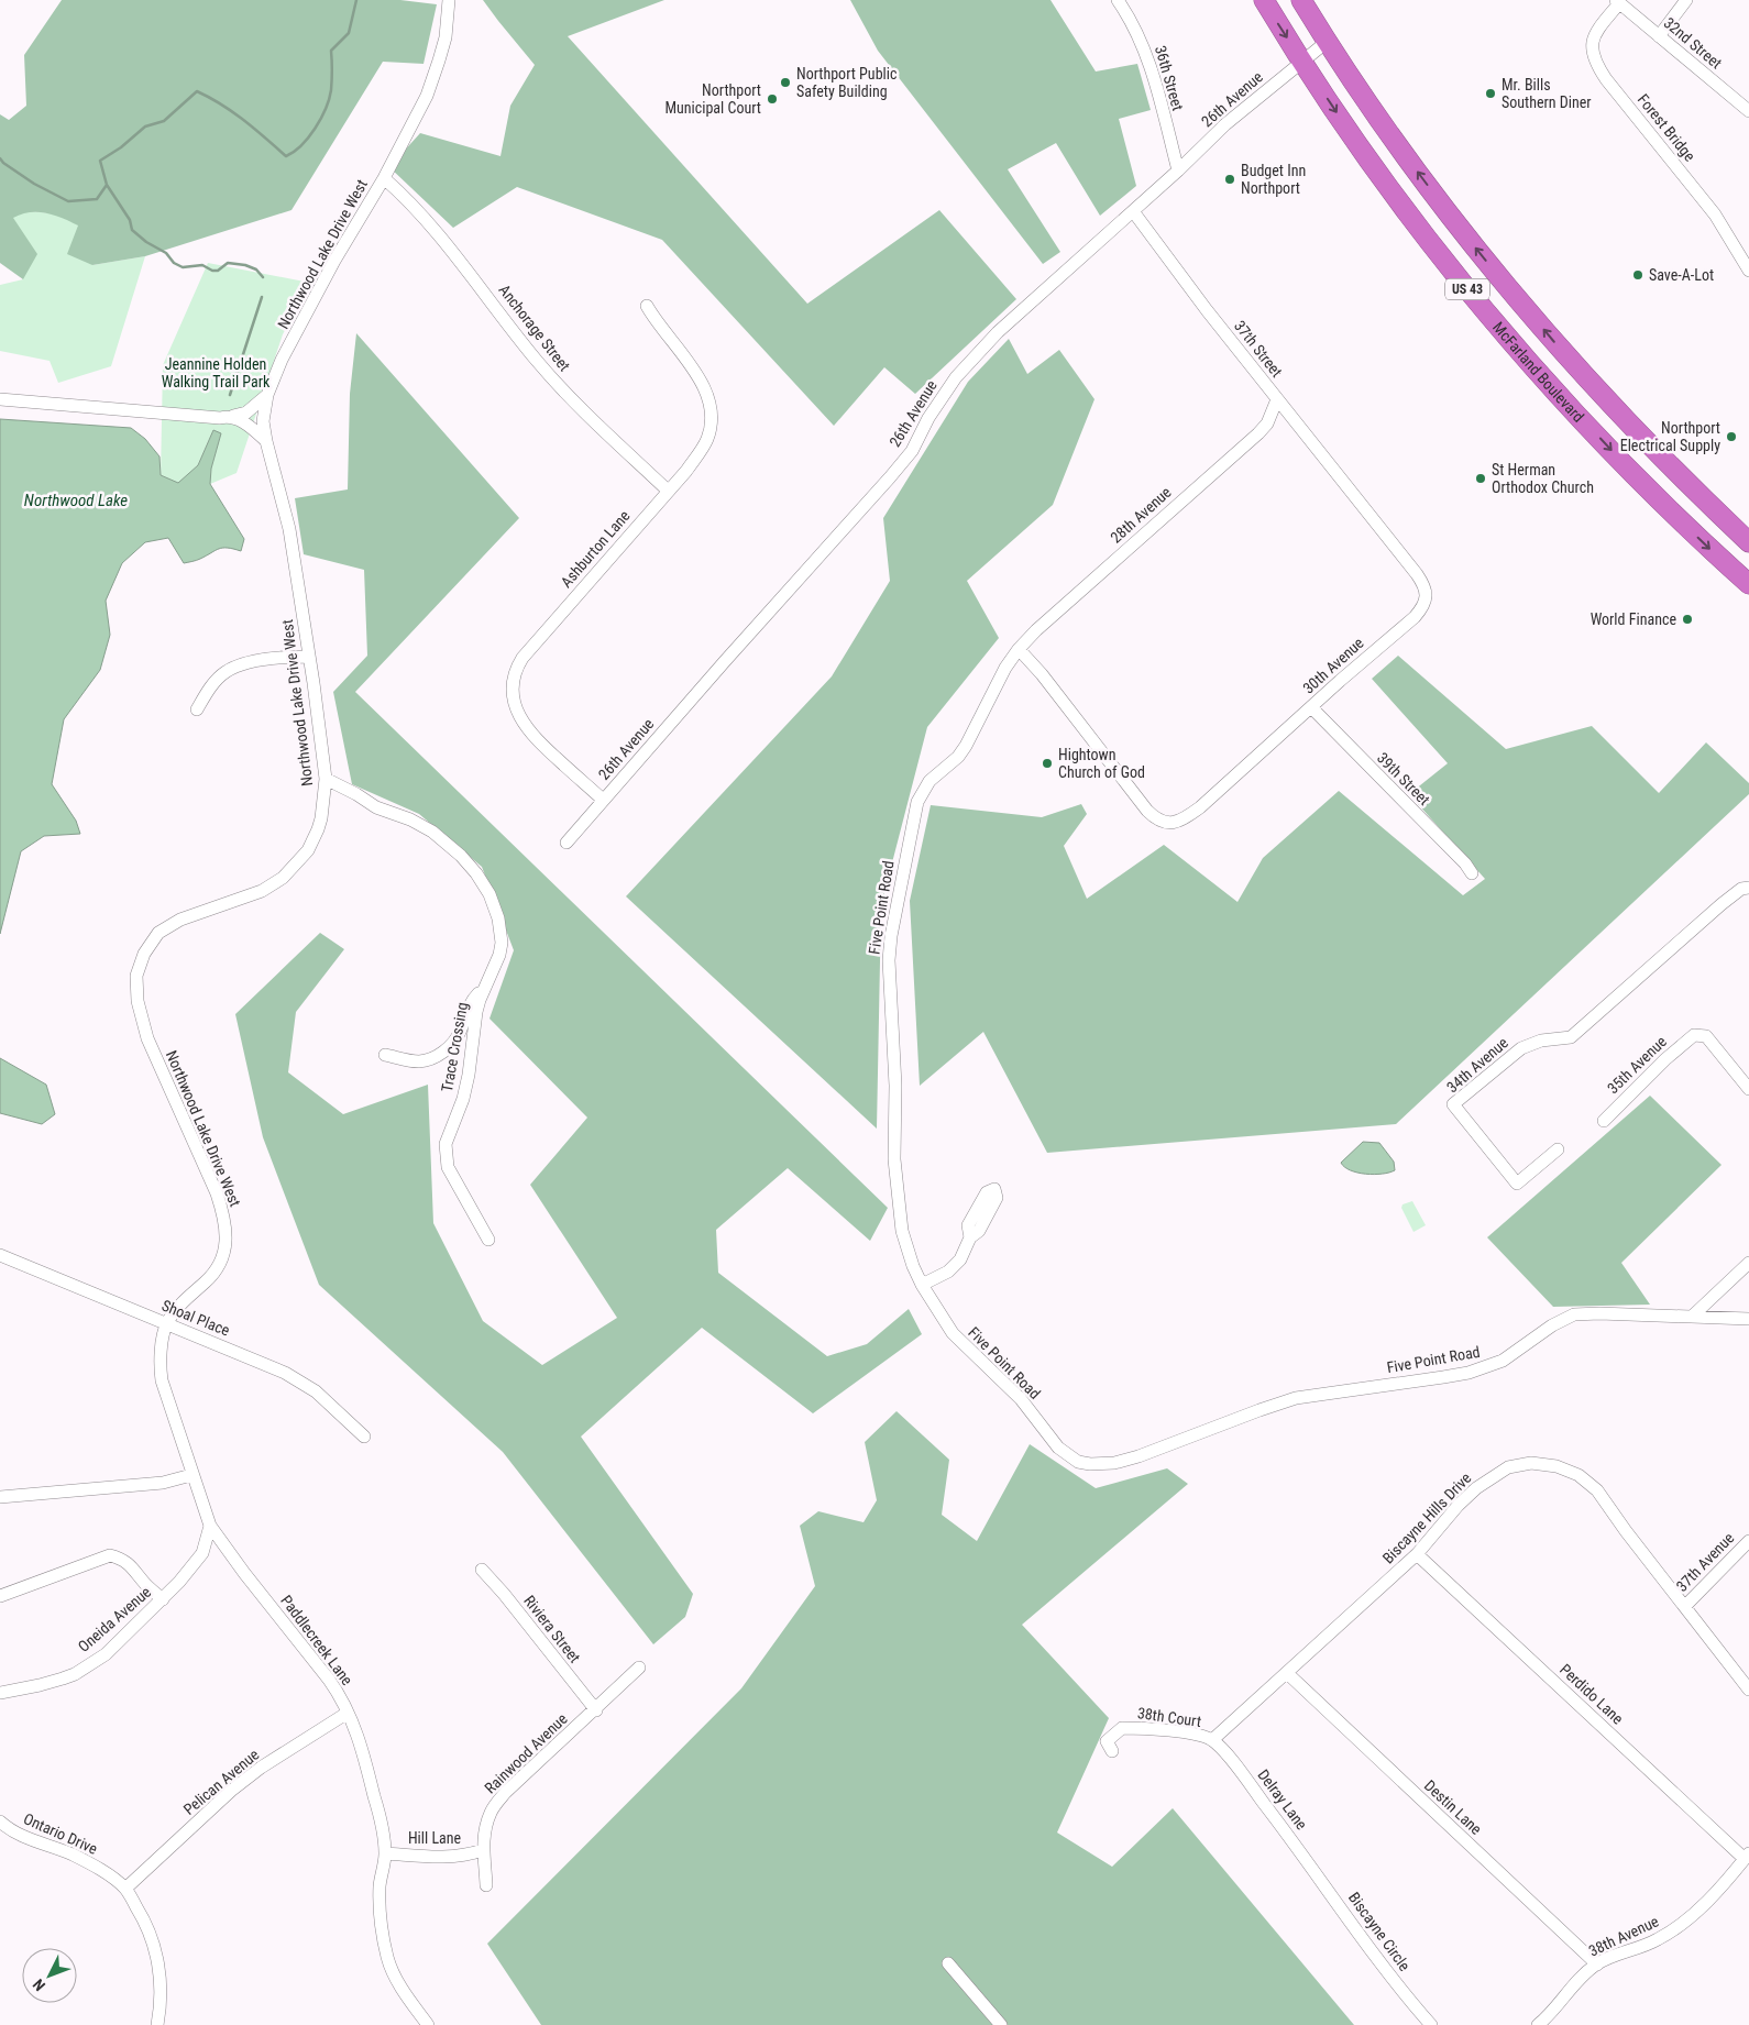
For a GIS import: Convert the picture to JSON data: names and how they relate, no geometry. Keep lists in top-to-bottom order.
{
  "streets": {
    "highway": ["US 43", "McFarland Boulevard"],
    "street": [
      "32nd Street",
      "36th Street",
      "26th Avenue",
      "Forest Bridge",
      "Northwood Lake Drive West",
      "Anchorage Street",
      "37th Street",
      "28th Avenue",
      "Ashburton Lane",
      "30th Avenue",
      "39th Street",
      "Five Point Road",
      "Trace Crossing",
      "34th Avenue",
      "35th Avenue",
      "Shoal Place",
      "Biscayne Hills Drive",
      "37th Avenue",
      "Oneida Avenue",
      "Riviera Street",
      "Paddlecreek Lane",
      "Perdido Lane",
      "38th Court",
      "Rainwood Avenue",
      "Pelican Avenue",
      "Delray Lane",
      "Destin Lane",
      "Ontario Drive",
      "Hill Lane",
      "Biscayne Circle",
      "38th Avenue"
    ]
  },
  "crossings": [
    ["32nd Street", "Forest Bridge"],
    ["36th Street", "26th Avenue"],
    ["26th Avenue", "37th Street"],
    ["26th Avenue", "McFarland Boulevard"],
    ["26th Avenue", "Ashburton Lane"],
    ["Northwood Lake Drive West", "Anchorage Street"],
    ["Northwood Lake Drive West", "Trace Crossing"],
    ["Northwood Lake Drive West", "Shoal Place"],
    ["Northwood Lake Drive West", "Paddlecreek Lane"],
    ["Anchorage Street", "Ashburton Lane"],
    ["37th Street", "28th Avenue"],
    ["37th Street", "30th Avenue"],
    ["28th Avenue", "30th Avenue"],
    ["28th Avenue", "Five Point Road"],
    ["30th Avenue", "39th Street"],
    ["30th Avenue", "Five Point Road"],
    ["Biscayne Hills Drive", "37th Avenue"],
    ["Biscayne Hills Drive", "Perdido Lane"],
    ["Biscayne Hills Drive", "38th Court"],
    ["Biscayne Hills Drive", "Delray Lane"],
    ["Biscayne Hills Drive", "Destin Lane"],
    ["Oneida Avenue", "Paddlecreek Lane"],
    ["Riviera Street", "Rainwood Avenue"],
    ["Paddlecreek Lane", "Pelican Avenue"],
    ["Paddlecreek Lane", "Hill Lane"],
    ["Perdido Lane", "38th Avenue"],
    ["38th Court", "Delray Lane"],
    ["Rainwood Avenue", "Hill Lane"],
    ["Pelican Avenue", "Ontario Drive"],
    ["Delray Lane", "Biscayne Circle"],
    ["Destin Lane", "38th Avenue"]
  ],
  "water": ["Northwood Lake"],
  "parks": ["Jeannine Holden Walking Trail Park"],
  "places": [
    "Northport Public Safety Building",
    "Mr. Bills Southern Diner",
    "Northport Municipal Court",
    "Budget Inn Northport",
    "Save-A-Lot",
    "Northport Electrical Supply",
    "St Herman Orthodox Church",
    "World Finance",
    "Hightown Church of God"
  ],
  "north": "bottom left"
}
